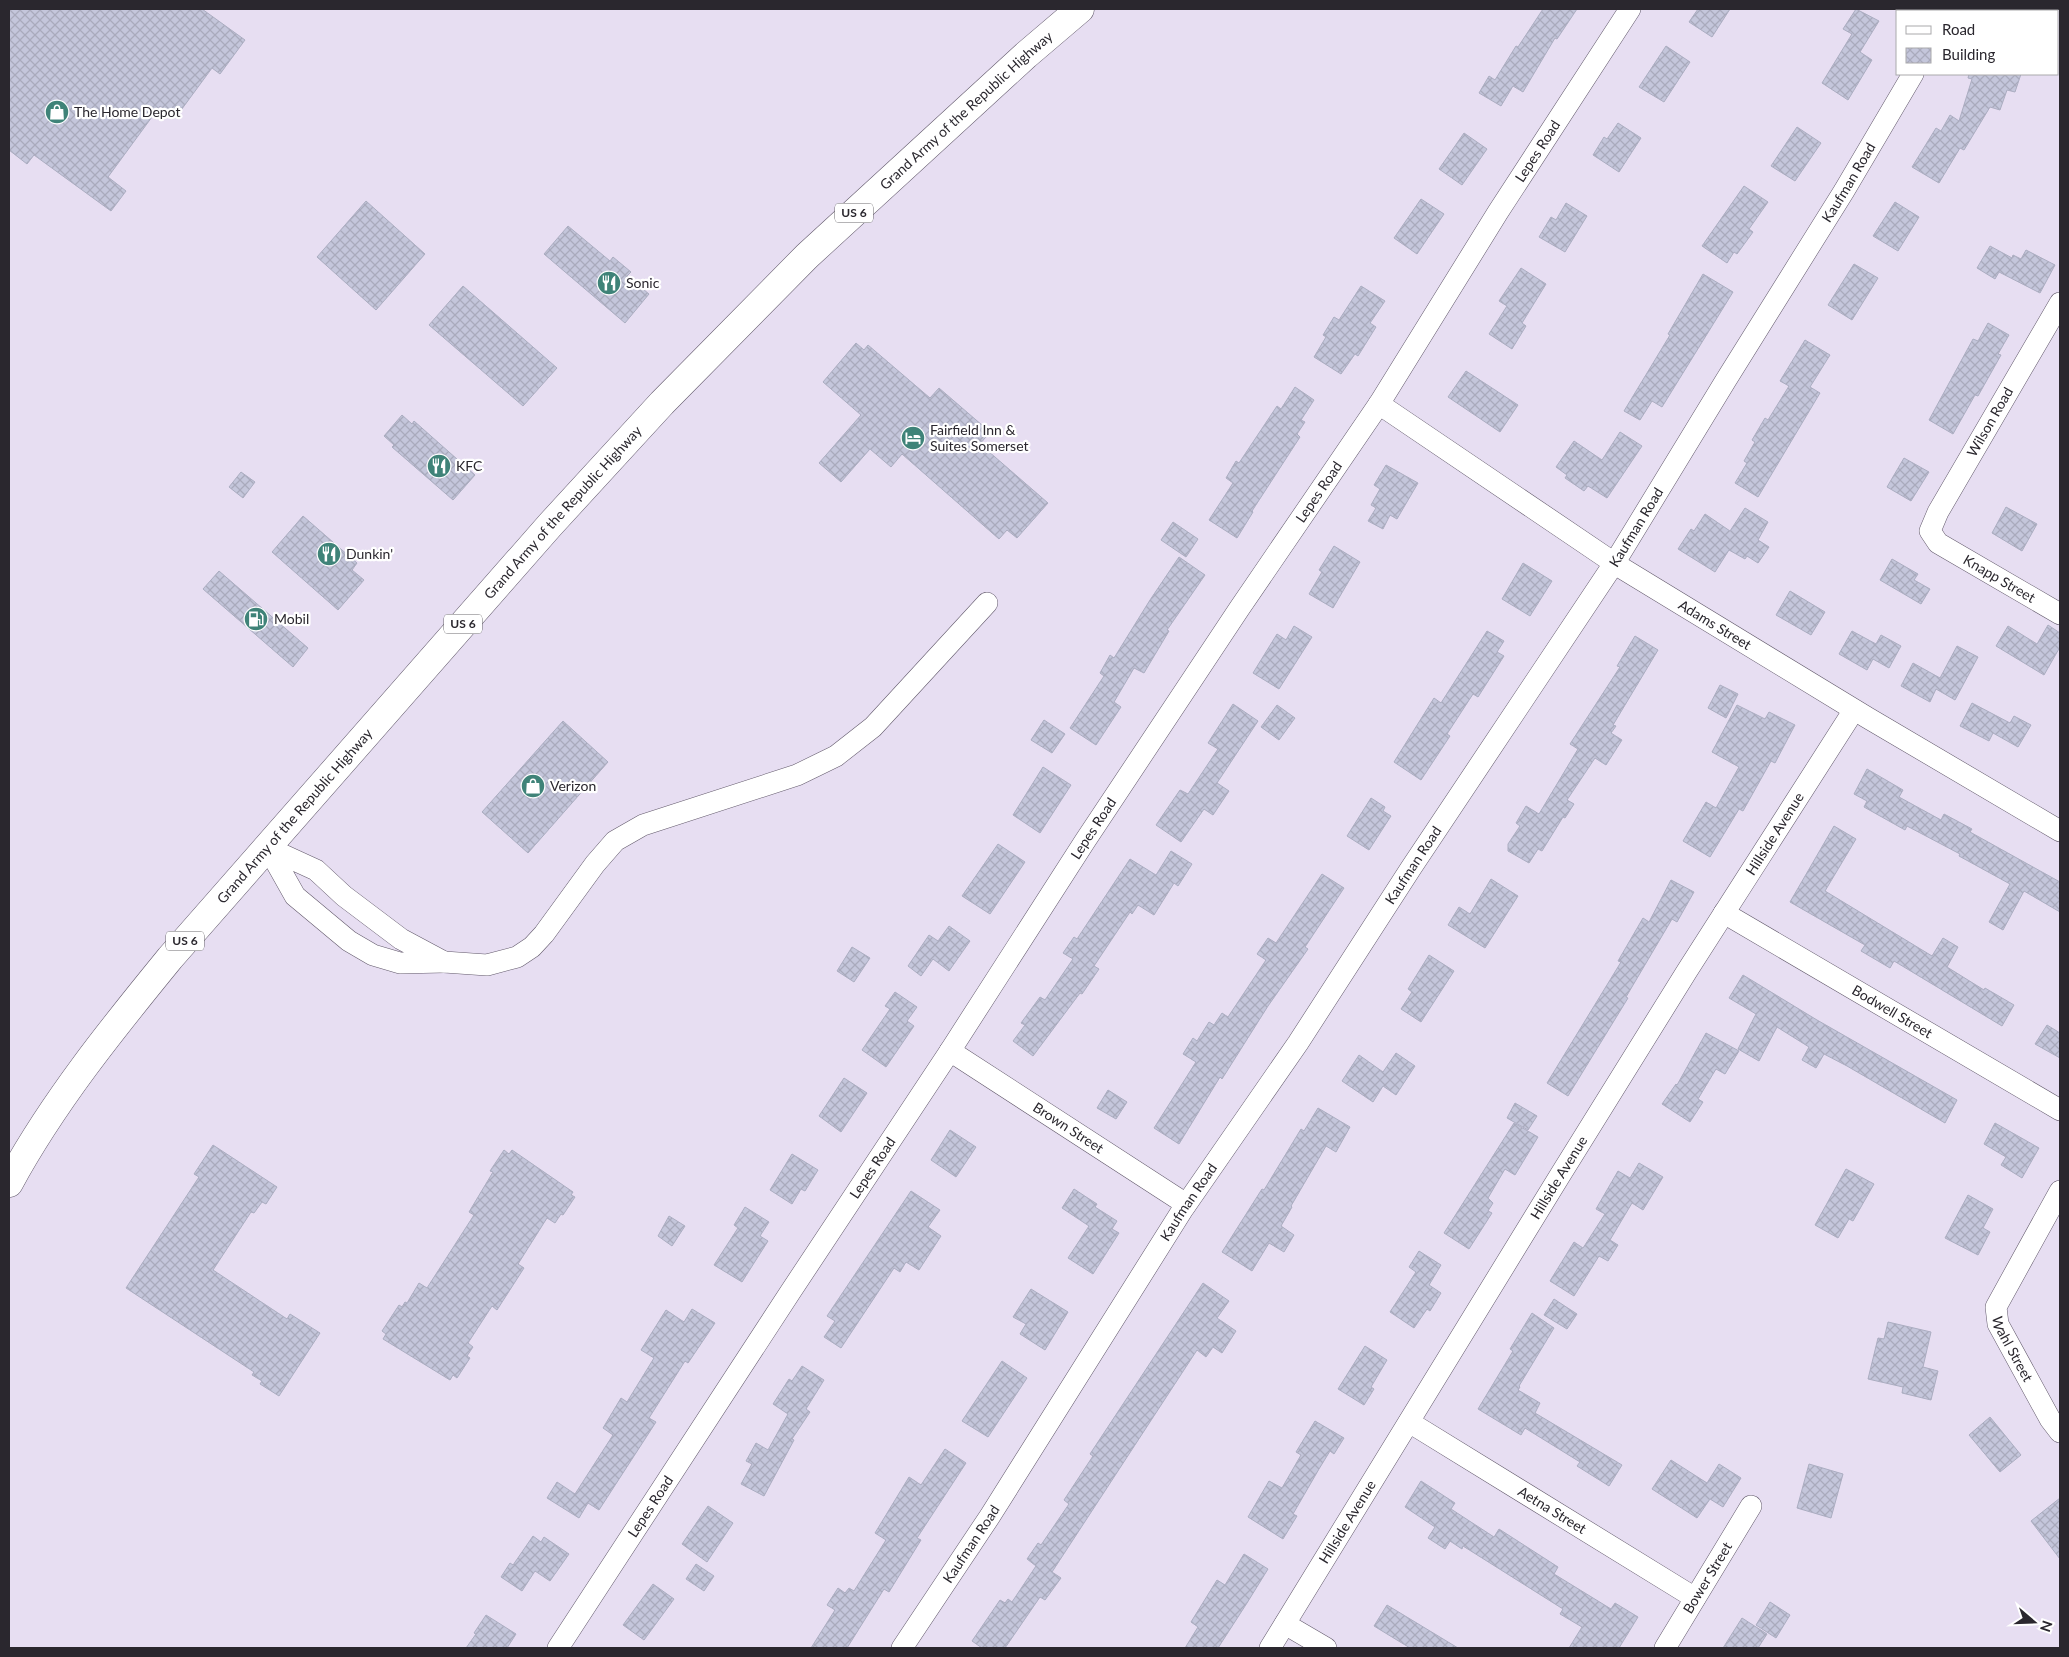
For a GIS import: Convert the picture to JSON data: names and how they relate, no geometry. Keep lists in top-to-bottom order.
{
  "streets": {
    "main road": ["Grand Army of the Republic Highway", "US 6"],
    "street": [
      "Lepes Road",
      "Kaufman Road",
      "Wilson Road",
      "Knapp Street",
      "Adams Street",
      "Hillside Avenue",
      "Bodwell Street",
      "Brown Street",
      "Wahl Street",
      "Aetna Street",
      "Bower Street"
    ]
  },
  "crossings": [
    ["Lepes Road", "Adams Street"],
    ["Lepes Road", "Brown Street"],
    ["Kaufman Road", "Adams Street"],
    ["Kaufman Road", "Brown Street"],
    ["Wilson Road", "Knapp Street"],
    ["Adams Street", "Hillside Avenue"],
    ["Hillside Avenue", "Bodwell Street"],
    ["Hillside Avenue", "Aetna Street"],
    ["Aetna Street", "Bower Street"]
  ],
  "places": {
    "shop": ["The Home Depot", "Verizon"],
    "restaurant": ["Sonic", "KFC", "Dunkin'"],
    "hotel": ["Fairfield Inn & Suites Somerset"],
    "fuel station": ["Mobil"]
  },
  "legend": ["Road", "Building"],
  "north": "right"
}
